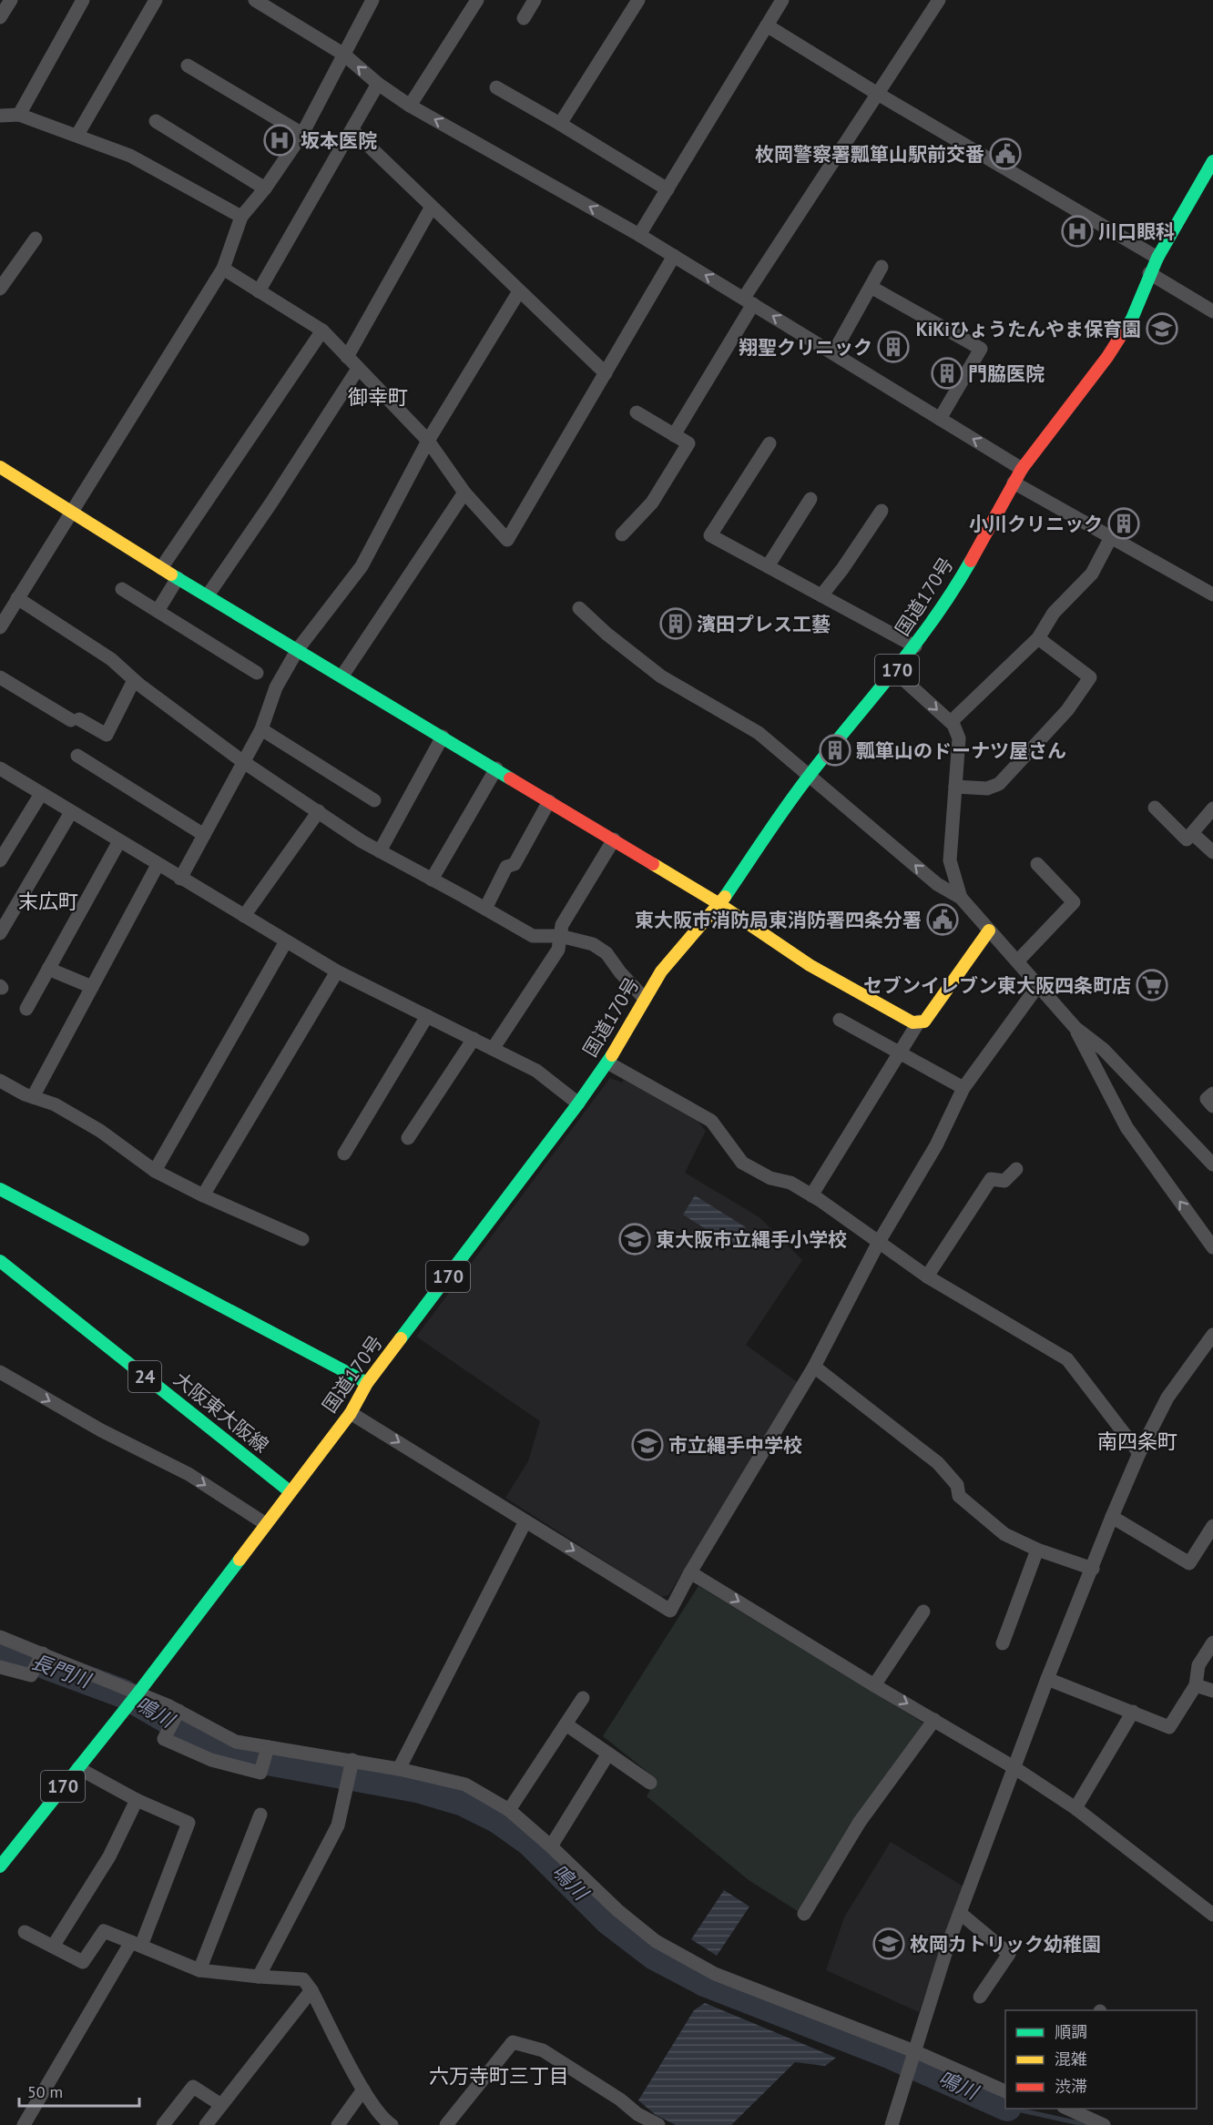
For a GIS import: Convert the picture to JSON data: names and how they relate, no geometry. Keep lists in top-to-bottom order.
{
  "streets": {
    "main road": [
      "国道170号",
      "170",
      "24",
      "大阪東大阪線"
    ]
  },
  "crossings": [
    ["国道170号", "大阪東大阪線"]
  ],
  "districts": [
    "御幸町",
    "末広町",
    "南四条町",
    "六万寺町三丁目"
  ],
  "water": ["長門川", "鳴川"],
  "places": {
    "hospital": ["坂本医院", "川口眼科"],
    "public building": ["枚岡警察署瓢箪山駅前交番", "東大阪市消防局東消防署四条分署"],
    "school or university": [
      "KiKiひょうたんやま保育園",
      "東大阪市立縄手小学校",
      "市立縄手中学校",
      "枚岡カトリック幼稚園"
    ],
    "building": [
      "翔聖クリニック",
      "門脇医院",
      "小川クリニック",
      "濱田プレス工藝",
      "瓢箪山のドーナツ屋さん"
    ],
    "supermarket": ["セブンイレブン東大阪四条町店"]
  },
  "legend": ["順調", "混雑", "渋滞"],
  "scale_bar": "50 m"
}
